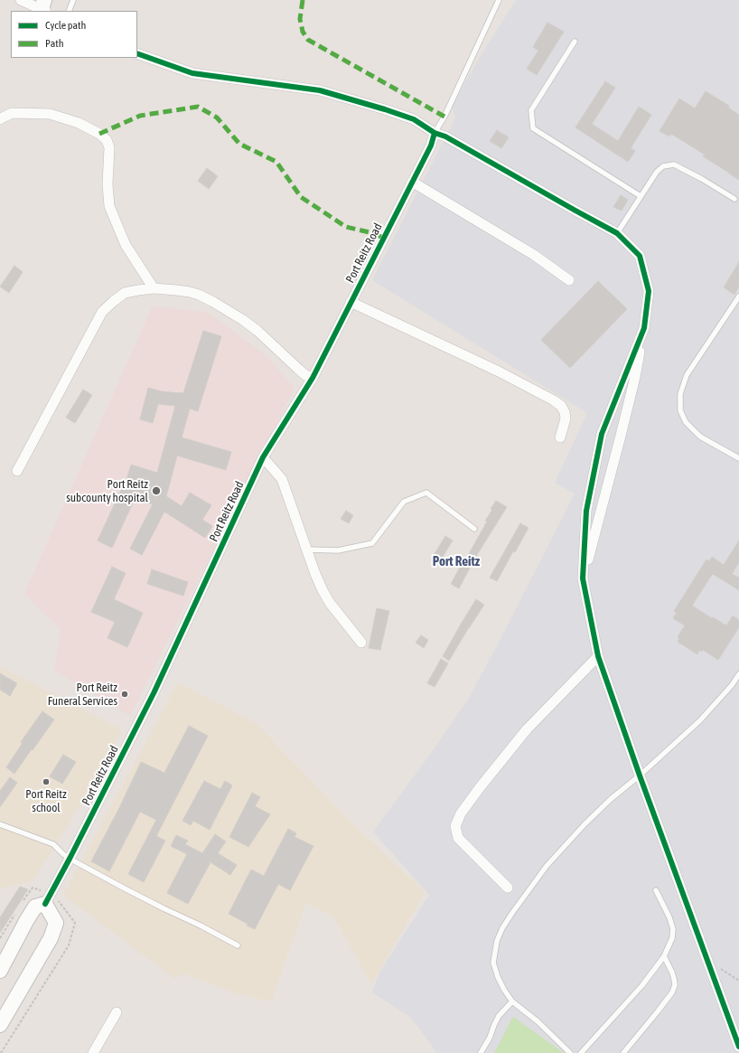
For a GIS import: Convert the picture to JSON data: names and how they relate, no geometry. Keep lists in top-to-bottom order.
{
  "streets": {
    "main road": ["Port Reitz Road"]
  },
  "districts": ["Port Reitz"],
  "places": ["Port Reitz subcounty hospital", "Port Reitz Funeral Services", "Port Reitz school"],
  "legend": ["Cycle path", "Path"]
}
